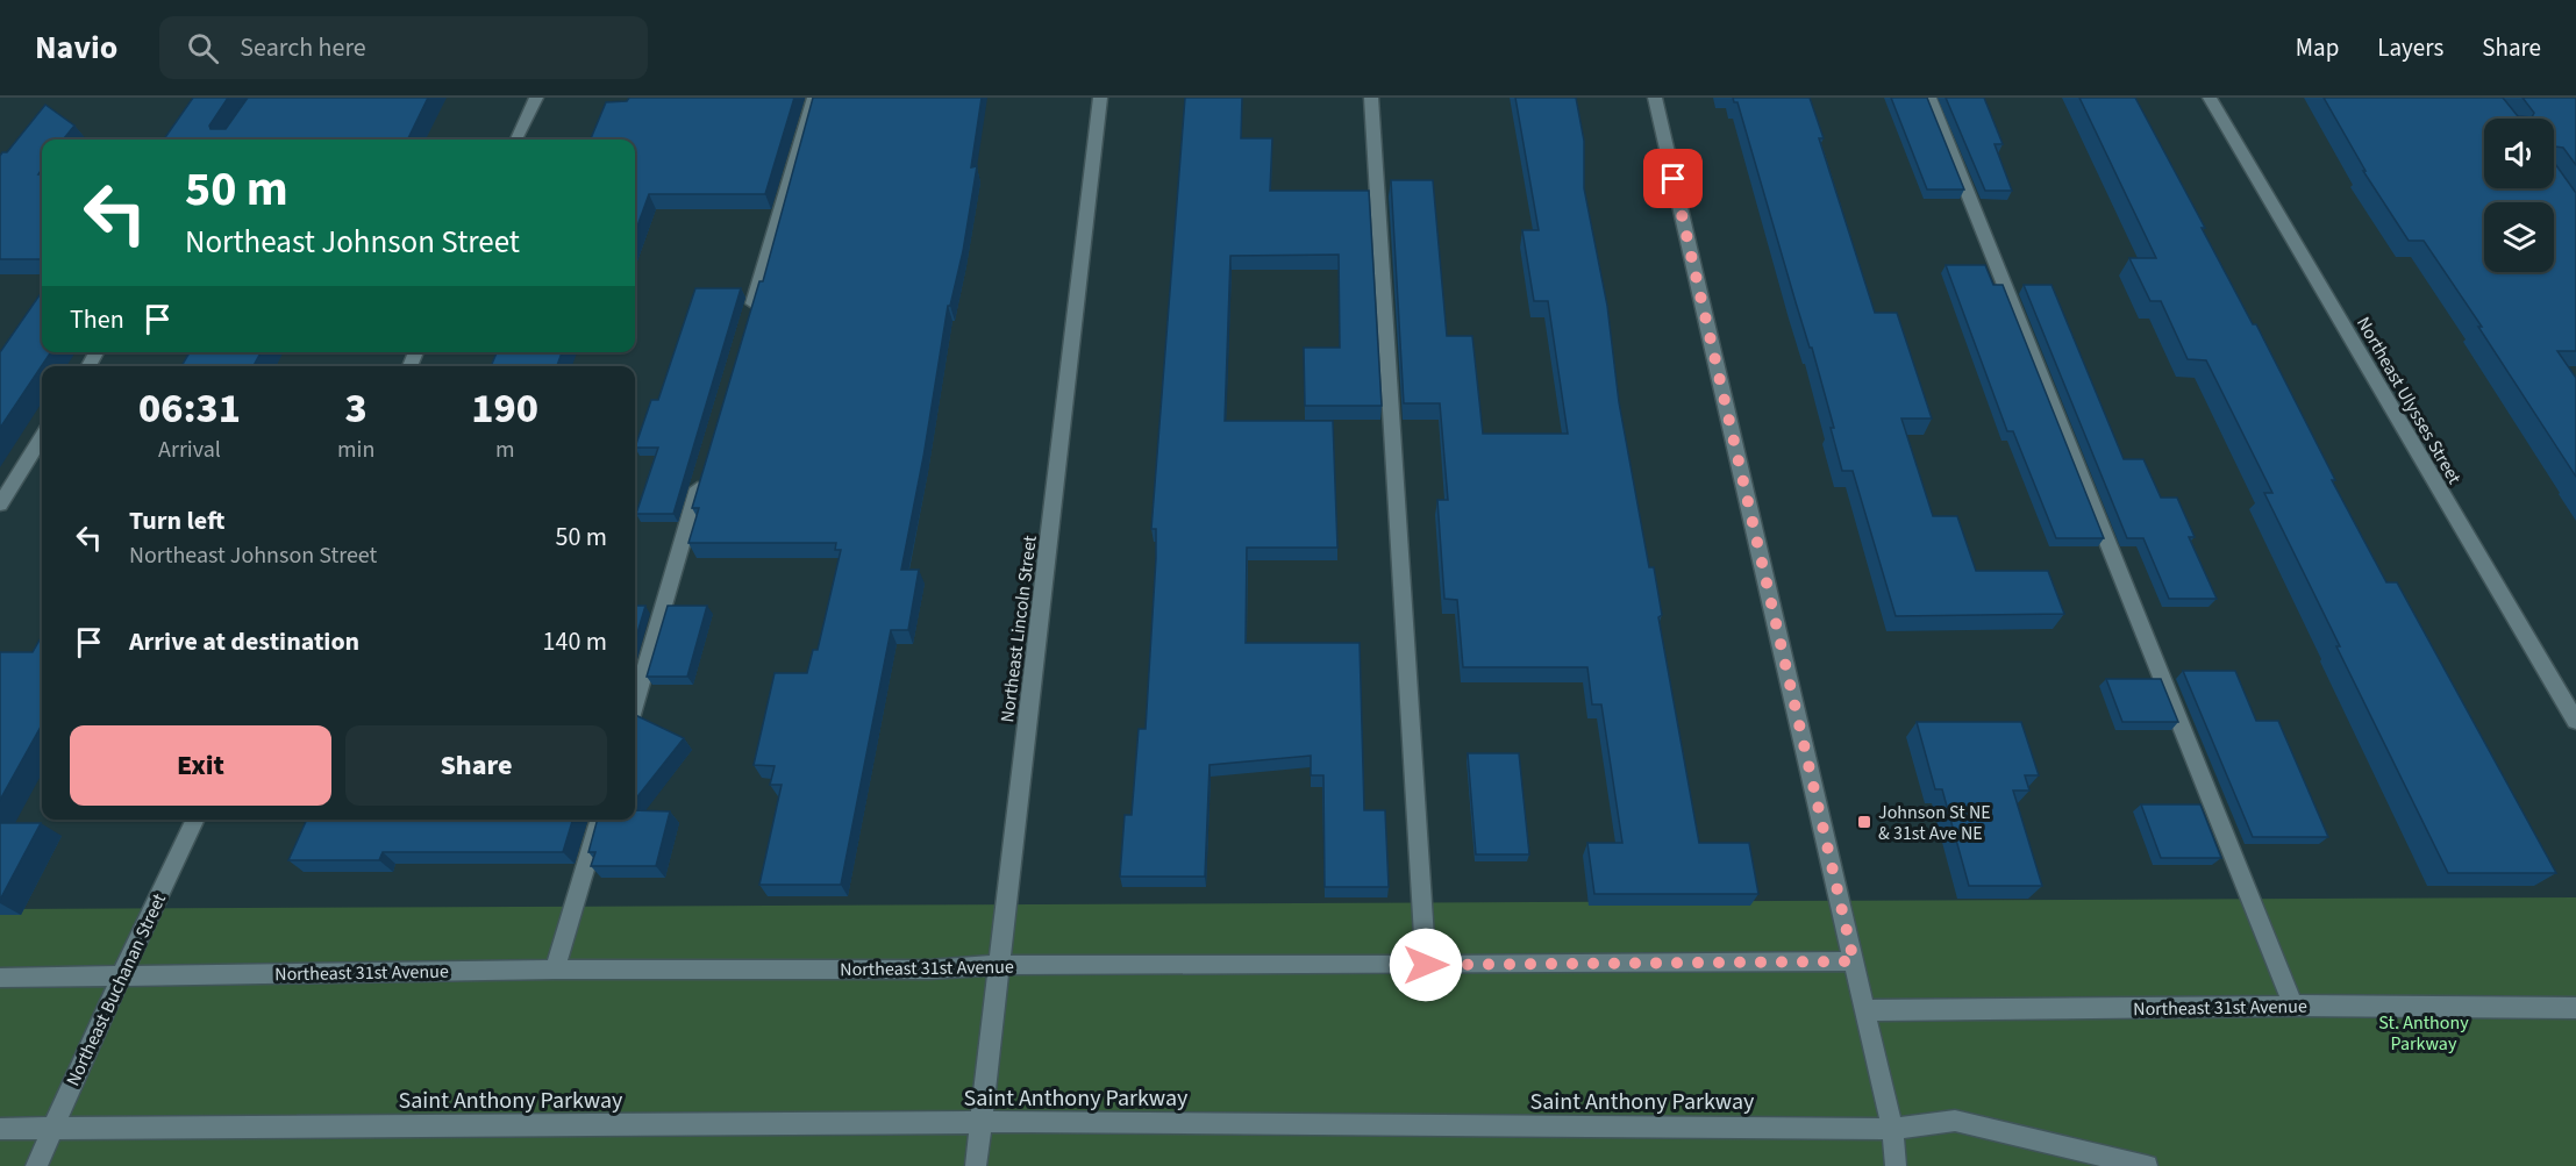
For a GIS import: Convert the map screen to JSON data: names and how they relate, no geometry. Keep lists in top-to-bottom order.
{
  "streets": {
    "street": [
      "Northeast Ulysses Street",
      "Northeast Lincoln Street",
      "Northeast 31st Avenue",
      "Northeast Buchanan Street",
      "Saint Anthony Parkway"
    ]
  },
  "crossings": [
    ["Northeast Lincoln Street", "Northeast 31st Avenue"],
    ["Northeast Lincoln Street", "Saint Anthony Parkway"],
    ["Northeast 31st Avenue", "Northeast Buchanan Street"],
    ["Northeast Buchanan Street", "Saint Anthony Parkway"]
  ],
  "parks": ["St. Anthony Parkway"],
  "places": {
    "transit": ["Johnson St NE & 31st Ave NE"]
  },
  "page": {
    "header": "Navio",
    "search": "Search here",
    "nav": ["Map", "Layers", "Share"],
    "turn": ["50 m", "Northeast Johnson Street"],
    "then": "Then",
    "eta": [
      "06:31",
      "Arrival",
      "3",
      "min",
      "190",
      "m"
    ],
    "list": [
      {
        "name": "Turn left",
        "note": "Northeast Johnson Street",
        "value": "50 m"
      },
      {
        "name": "Arrive at destination",
        "value": "140 m"
      }
    ],
    "buttons": ["Exit", "Share"]
  }
}
